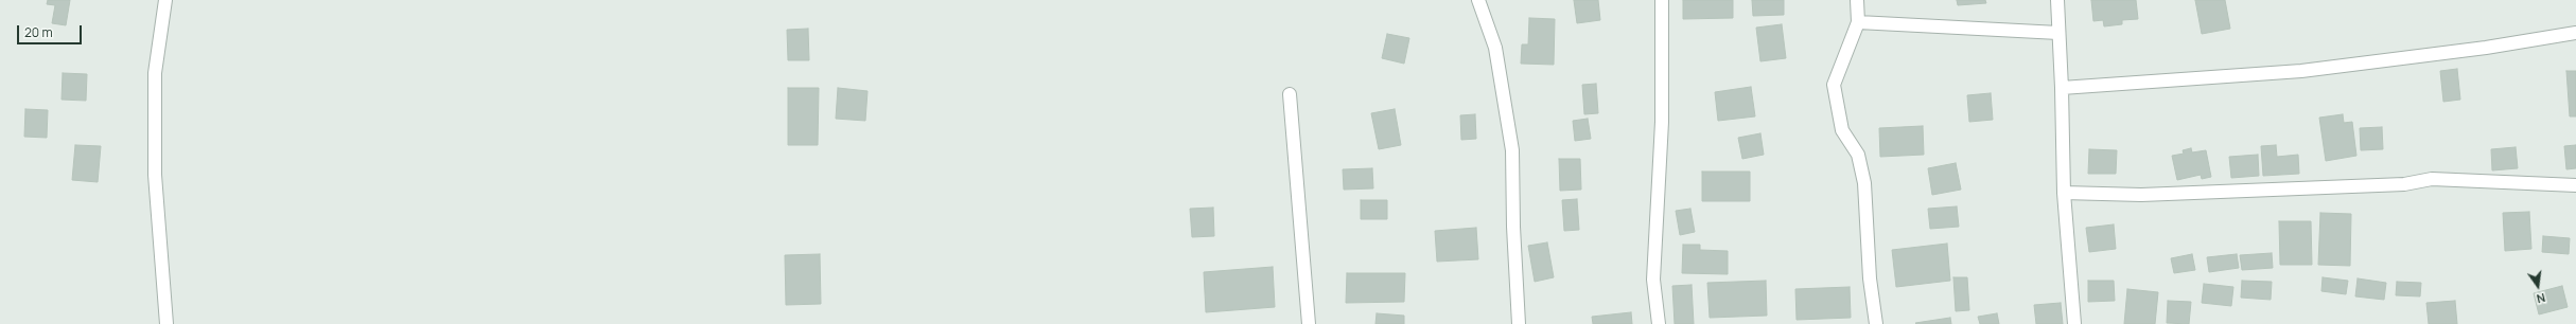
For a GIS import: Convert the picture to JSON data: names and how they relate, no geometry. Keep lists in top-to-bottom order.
{
  "scale_bar": "20 m",
  "north": "bottom"
}
